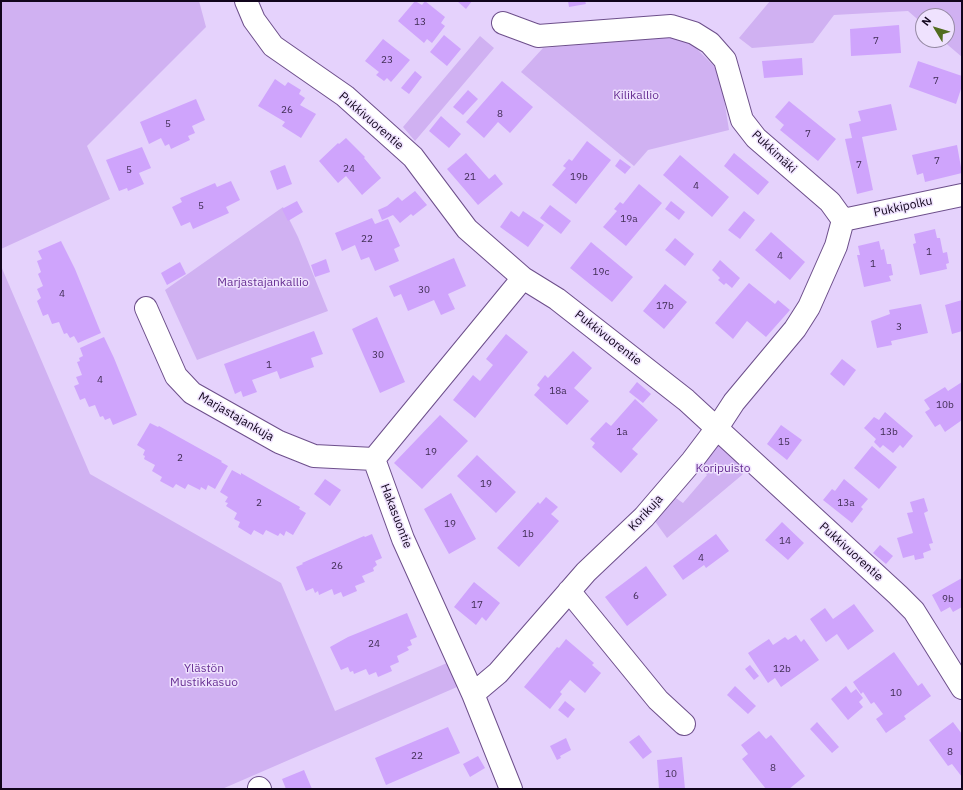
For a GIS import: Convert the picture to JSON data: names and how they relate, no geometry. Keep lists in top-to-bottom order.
{
  "streets": {
    "street": [
      "Pukkivuorentie",
      "Pukkimäki",
      "Pukkipolku",
      "Marjastajankuja",
      "Korikuja",
      "Hakasuontie"
    ]
  },
  "crossings": [
    ["Pukkivuorentie", "Korikuja"],
    ["Pukkimäki", "Pukkipolku"],
    ["Marjastajankuja", "Hakasuontie"],
    ["Korikuja", "Hakasuontie"]
  ],
  "parks": [
    "Kilikallio",
    "Marjastajankallio",
    "Koripuisto",
    "Ylästön Mustikkasuo"
  ],
  "house_numbers": [
    "13",
    "7",
    "23",
    "7",
    "26",
    "8",
    "5",
    "7",
    "7",
    "7",
    "24",
    "5",
    "21",
    "19b",
    "4",
    "5",
    "19a",
    "22",
    "1",
    "4",
    "1",
    "19c",
    "30",
    "4",
    "17b",
    "3",
    "30",
    "1",
    "4",
    "18a",
    "10b",
    "1a",
    "13b",
    "15",
    "19",
    "2",
    "19",
    "2",
    "13a",
    "19",
    "1b",
    "14",
    "4",
    "26",
    "6",
    "9b",
    "17",
    "24",
    "12b",
    "10",
    "8",
    "22",
    "8",
    "10"
  ],
  "north": "top left"
}
